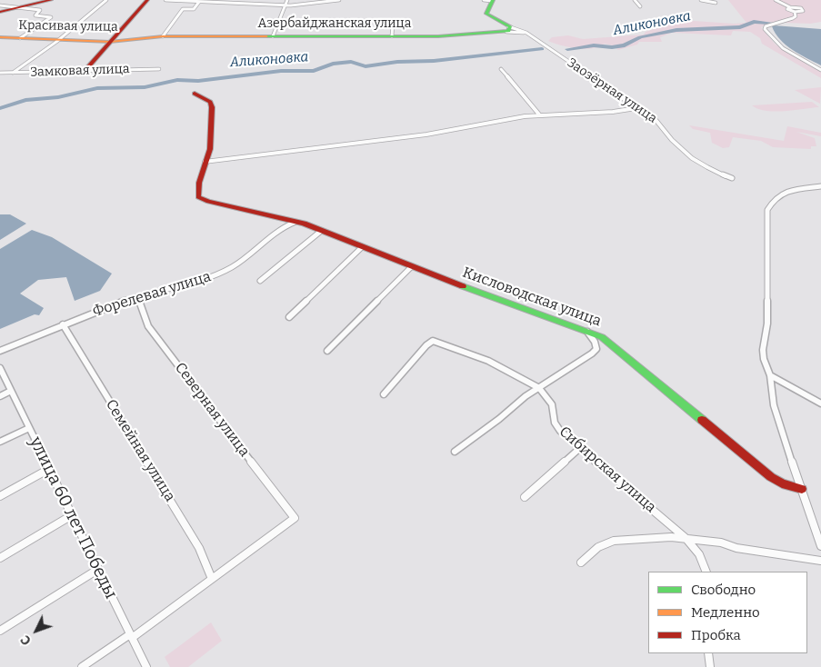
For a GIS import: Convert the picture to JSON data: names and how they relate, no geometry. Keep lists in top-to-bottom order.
{
  "streets": {
    "street": [
      "Азербайджанская улица",
      "Красивая улица",
      "Замковая улица",
      "Заозёрная улица",
      "Форелевая улица",
      "Кисловодская улица",
      "Северная улица",
      "Семейная улица",
      "Сибирская улица",
      "улица 60 лет Победы"
    ]
  },
  "crossings": [
    ["Азербайджанская улица", "Красивая улица"],
    ["Азербайджанская улица", "Заозёрная улица"],
    ["Форелевая улица", "Кисловодская улица"],
    ["Форелевая улица", "Северная улица"],
    ["Форелевая улица", "Семейная улица"],
    ["Северная улица", "Семейная улица"]
  ],
  "water": ["Аликоновка"],
  "legend": ["Свободно", "Медленно", "Пробка"],
  "north": "bottom left"
}
